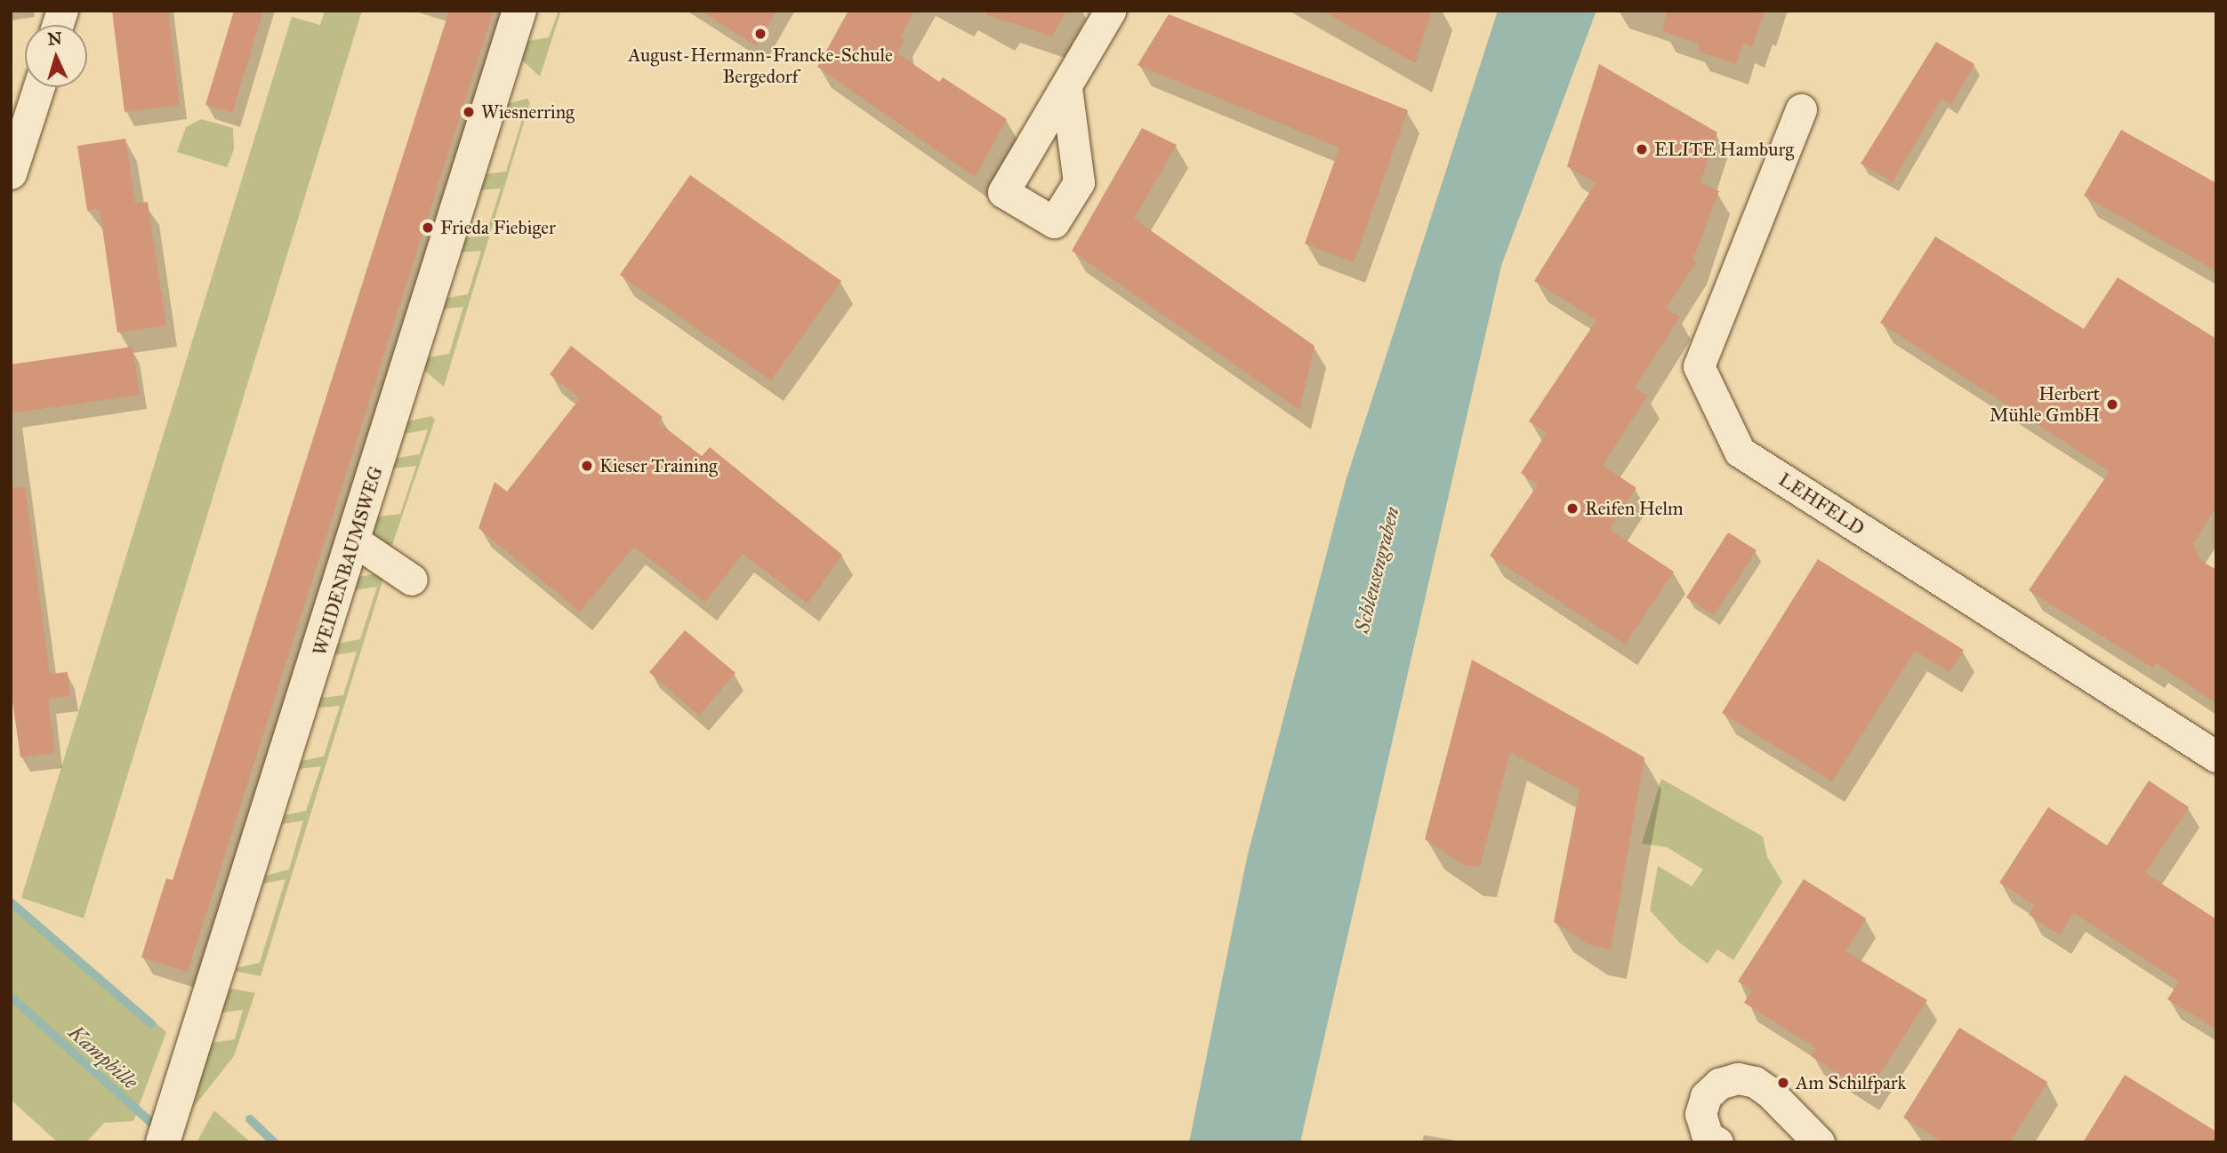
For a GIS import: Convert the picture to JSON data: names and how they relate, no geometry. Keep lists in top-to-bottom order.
{
  "streets": {
    "street": ["LEHFELD", "WEIDENBAUMSWEG"]
  },
  "water": ["Schleusengraben", "Kampbille"],
  "places": [
    "August-Hermann-Francke-Schule Bergedorf",
    "Wiesnerring",
    "ELITE Hamburg",
    "Frieda Fiebiger",
    "Herbert Mühle GmbH",
    "Kieser Training",
    "Reifen Helm",
    "Am Schilfpark"
  ],
  "north": "top"
}
